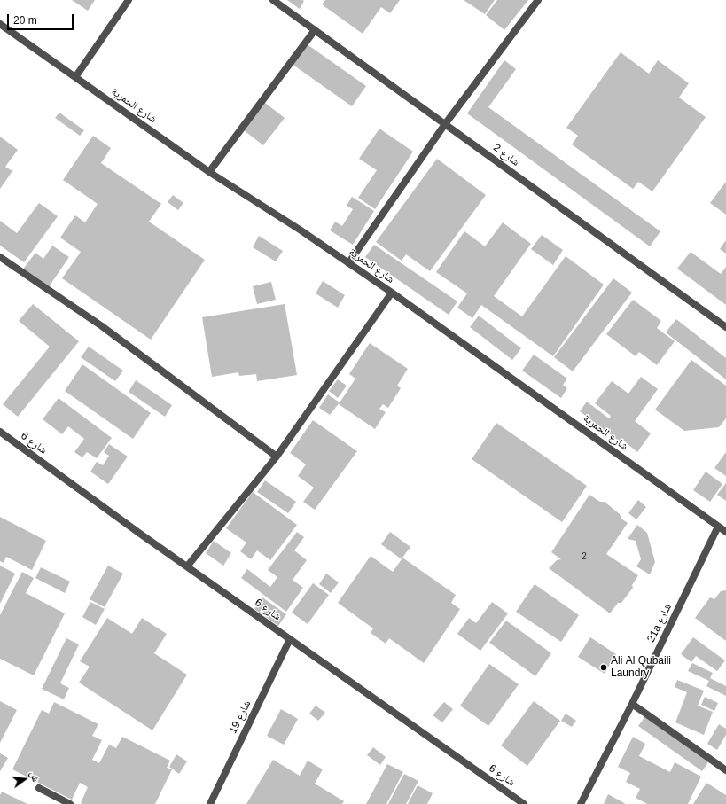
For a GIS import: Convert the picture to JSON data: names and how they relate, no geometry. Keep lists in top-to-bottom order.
{
  "streets": {
    "street": [
      "شارع الحمرية",
      "شارع 2",
      "شارع 6",
      "21a شارع",
      "شارع 19"
    ]
  },
  "crossings": [
    ["شارع الحمرية", "21a شارع"],
    ["شارع 6", "شارع 19"]
  ],
  "places": ["Ali Al Qubaili Laundry"],
  "house_numbers": ["2"],
  "scale_bar": "20 m",
  "north": "right"
}
